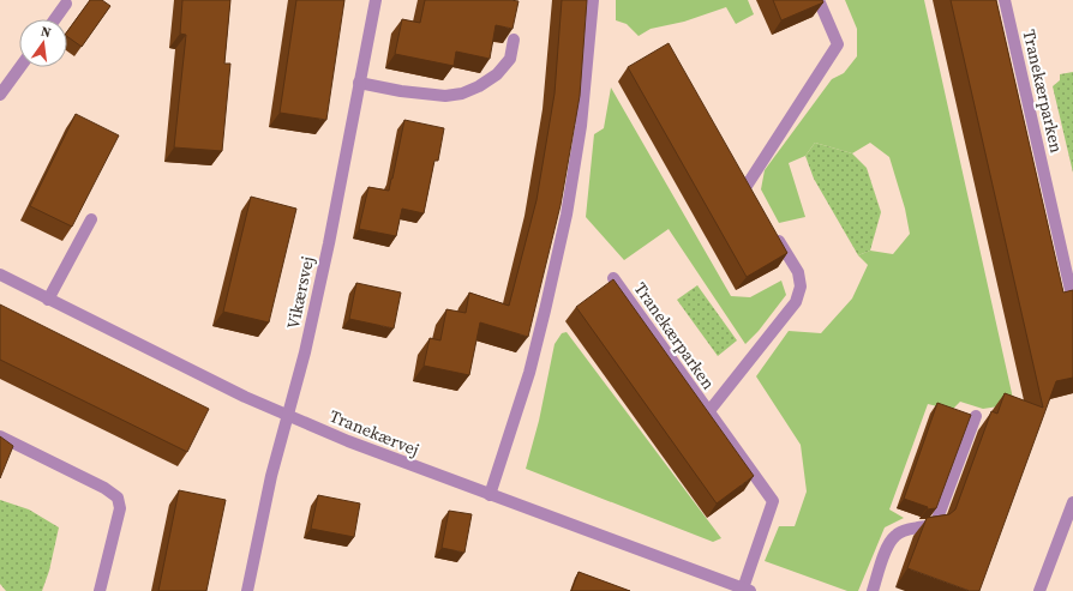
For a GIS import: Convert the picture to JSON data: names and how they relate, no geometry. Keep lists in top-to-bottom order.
{
  "streets": {
    "street": ["Tranekærparken", "Vikærsvej", "Tranekærvej"]
  },
  "crossings": [
    ["Tranekærparken", "Tranekærvej"],
    ["Vikærsvej", "Tranekærvej"]
  ],
  "north": "top"
}
